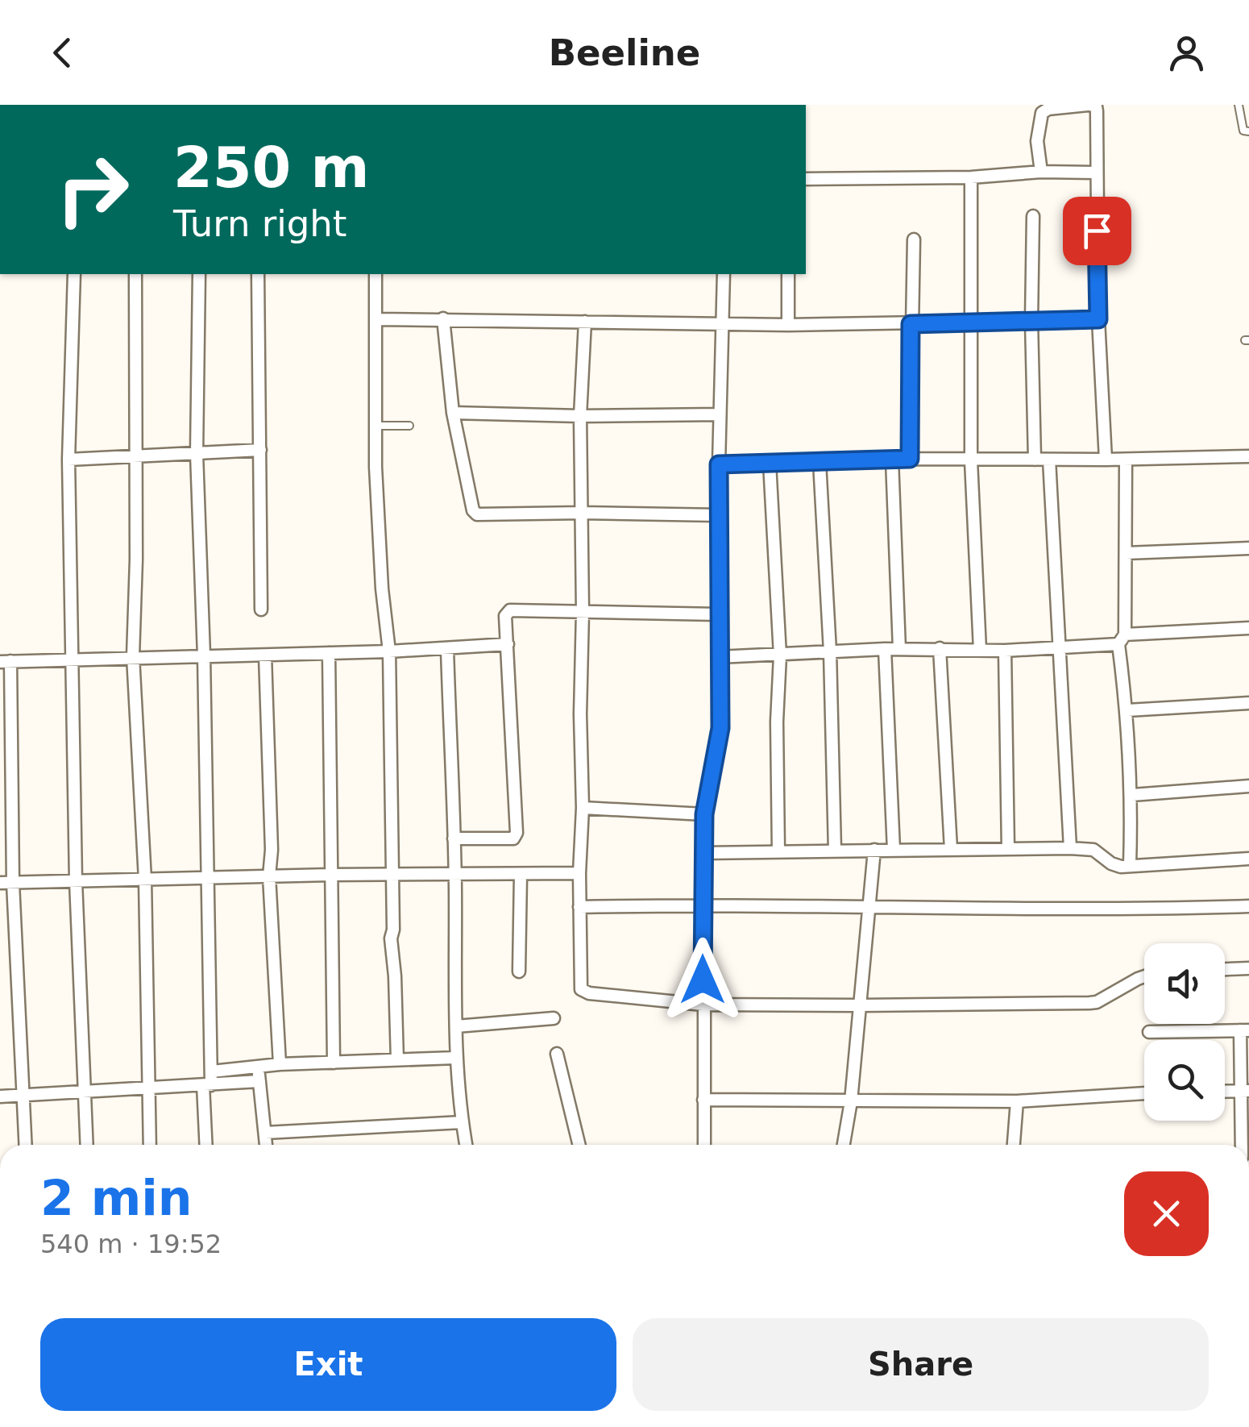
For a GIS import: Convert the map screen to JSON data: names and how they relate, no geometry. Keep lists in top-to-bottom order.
{
  "page": {
    "header": "Beeline",
    "turn": ["250 m", "Turn right"],
    "heading": ["2 min", "540 m · 19:52"],
    "buttons": ["Exit", "Share"]
  }
}
